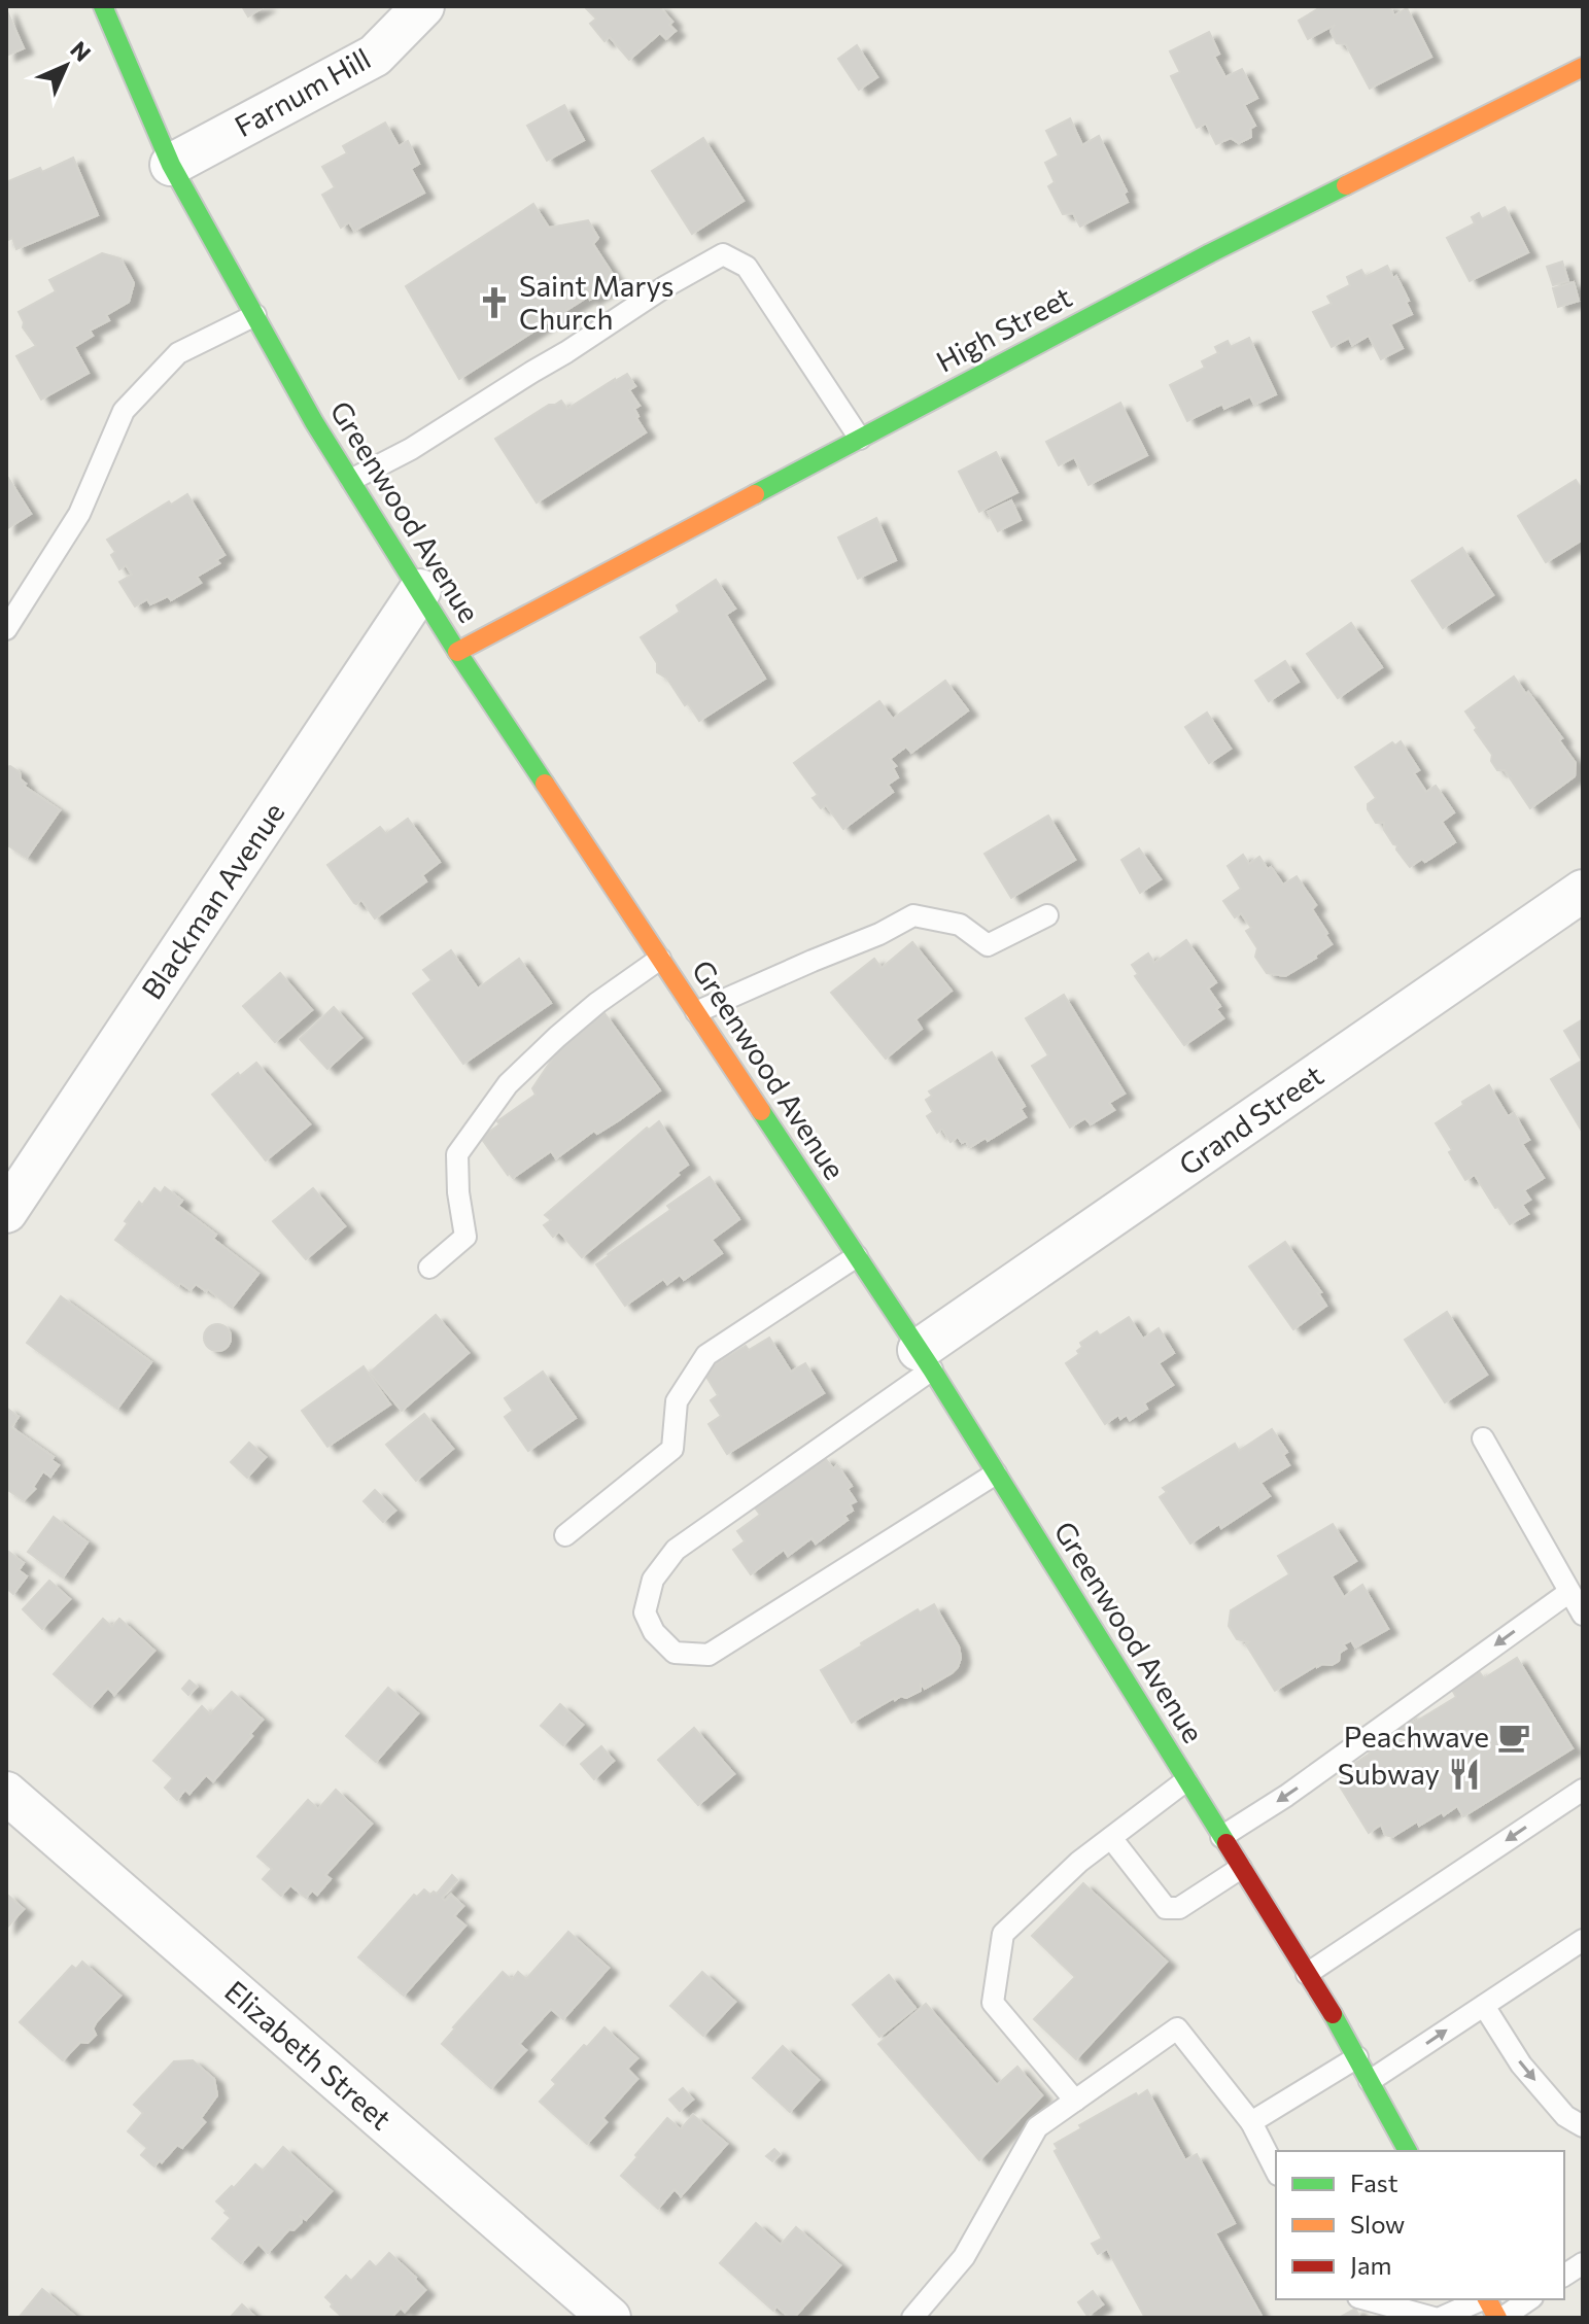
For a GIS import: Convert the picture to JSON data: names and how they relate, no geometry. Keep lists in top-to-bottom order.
{
  "streets": {
    "main road": ["High Street", "Greenwood Avenue"],
    "street": [
      "Farnum Hill",
      "Blackman Avenue",
      "Grand Street",
      "Elizabeth Street"
    ]
  },
  "crossings": [
    ["Farnum Hill", "Greenwood Avenue"],
    ["High Street", "Greenwood Avenue"],
    ["Greenwood Avenue", "Blackman Avenue"],
    ["Greenwood Avenue", "Grand Street"]
  ],
  "places": {
    "church": ["Saint Marys Church"],
    "cafe": ["Peachwave"],
    "restaurant": ["Subway"]
  },
  "legend": ["Fast", "Slow", "Jam"],
  "north": "top right"
}
